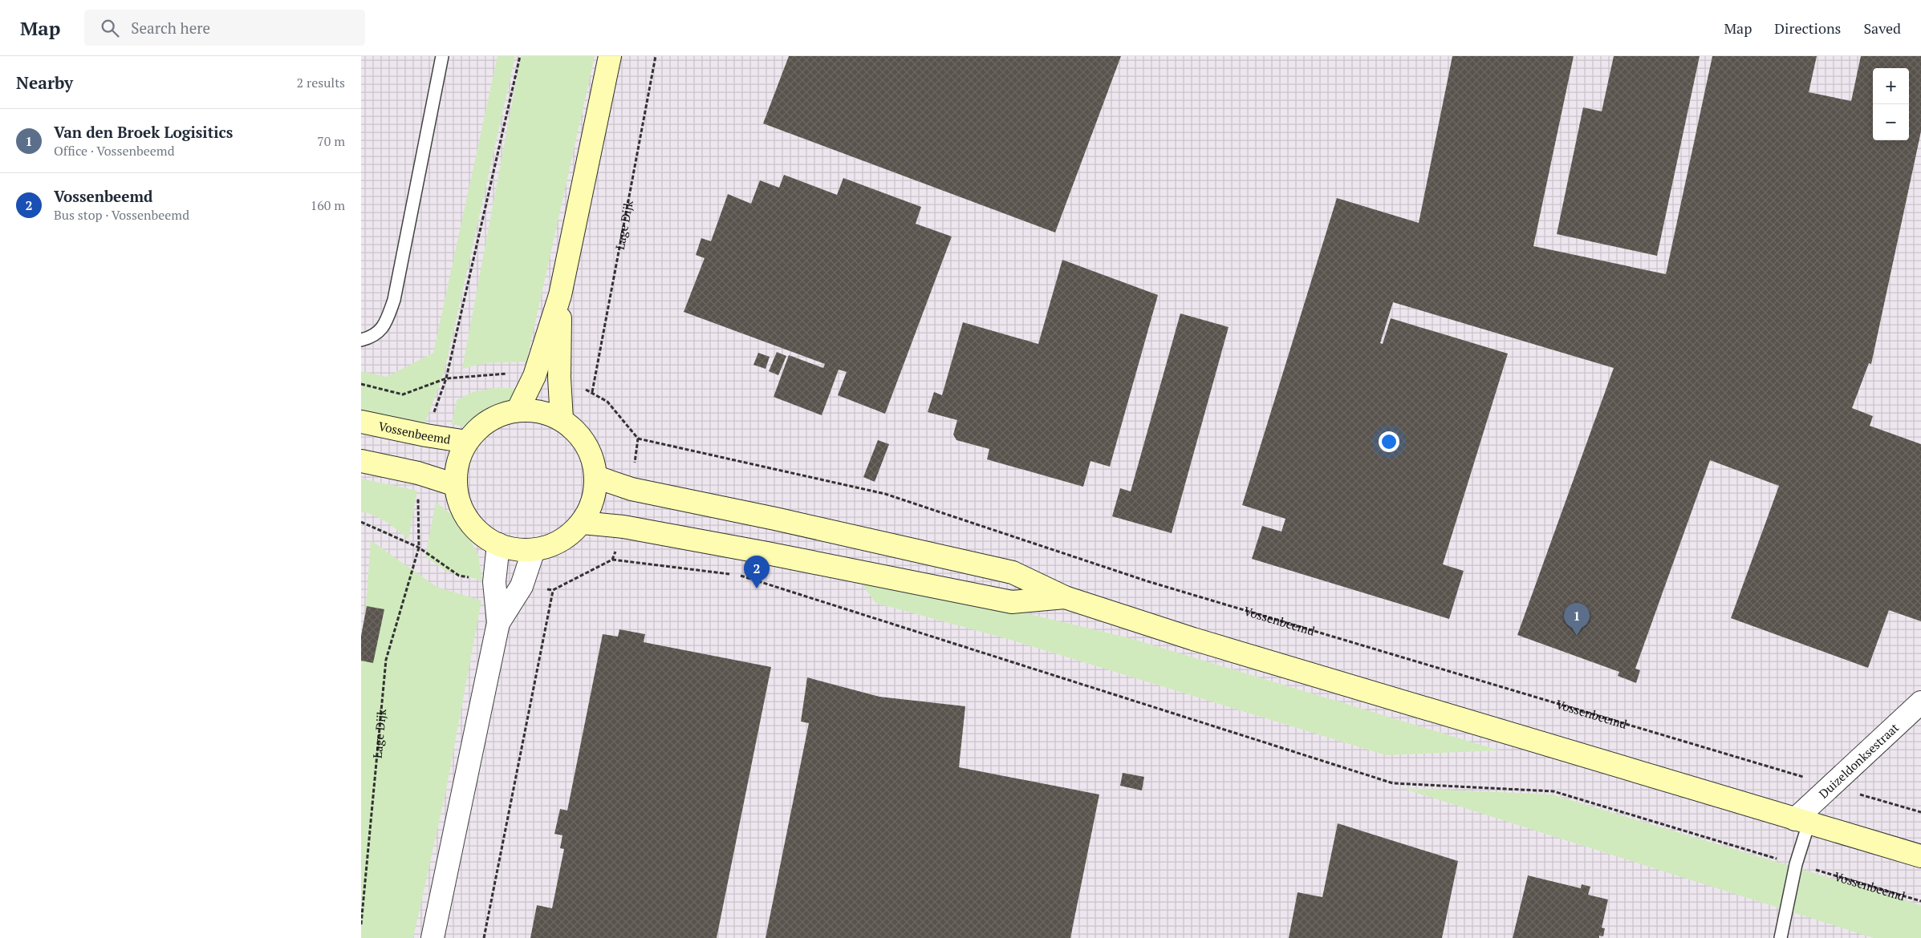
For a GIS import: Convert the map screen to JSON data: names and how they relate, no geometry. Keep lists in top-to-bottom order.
{
  "streets": {
    "main road": ["Vossenbeemd"],
    "street": ["Duizeldonksestraat"],
    "path": ["Lage Dijk"]
  },
  "crossings": [
    ["Vossenbeemd", "Duizeldonksestraat"]
  ],
  "page": {
    "header": "Map",
    "search": "Search here",
    "nav": ["Map", "Directions", "Saved"],
    "heading": ["Nearby", "2 results"],
    "map_buttons": ["+", "−"],
    "list": [
      {
        "mark": "1",
        "name": "Van den Broek Logisitics",
        "note": "Office · Vossenbeemd",
        "value": "70 m"
      },
      {
        "mark": "2",
        "name": "Vossenbeemd",
        "note": "Bus stop · Vossenbeemd",
        "value": "160 m"
      }
    ],
    "pins": ["2", "1"]
  }
}
